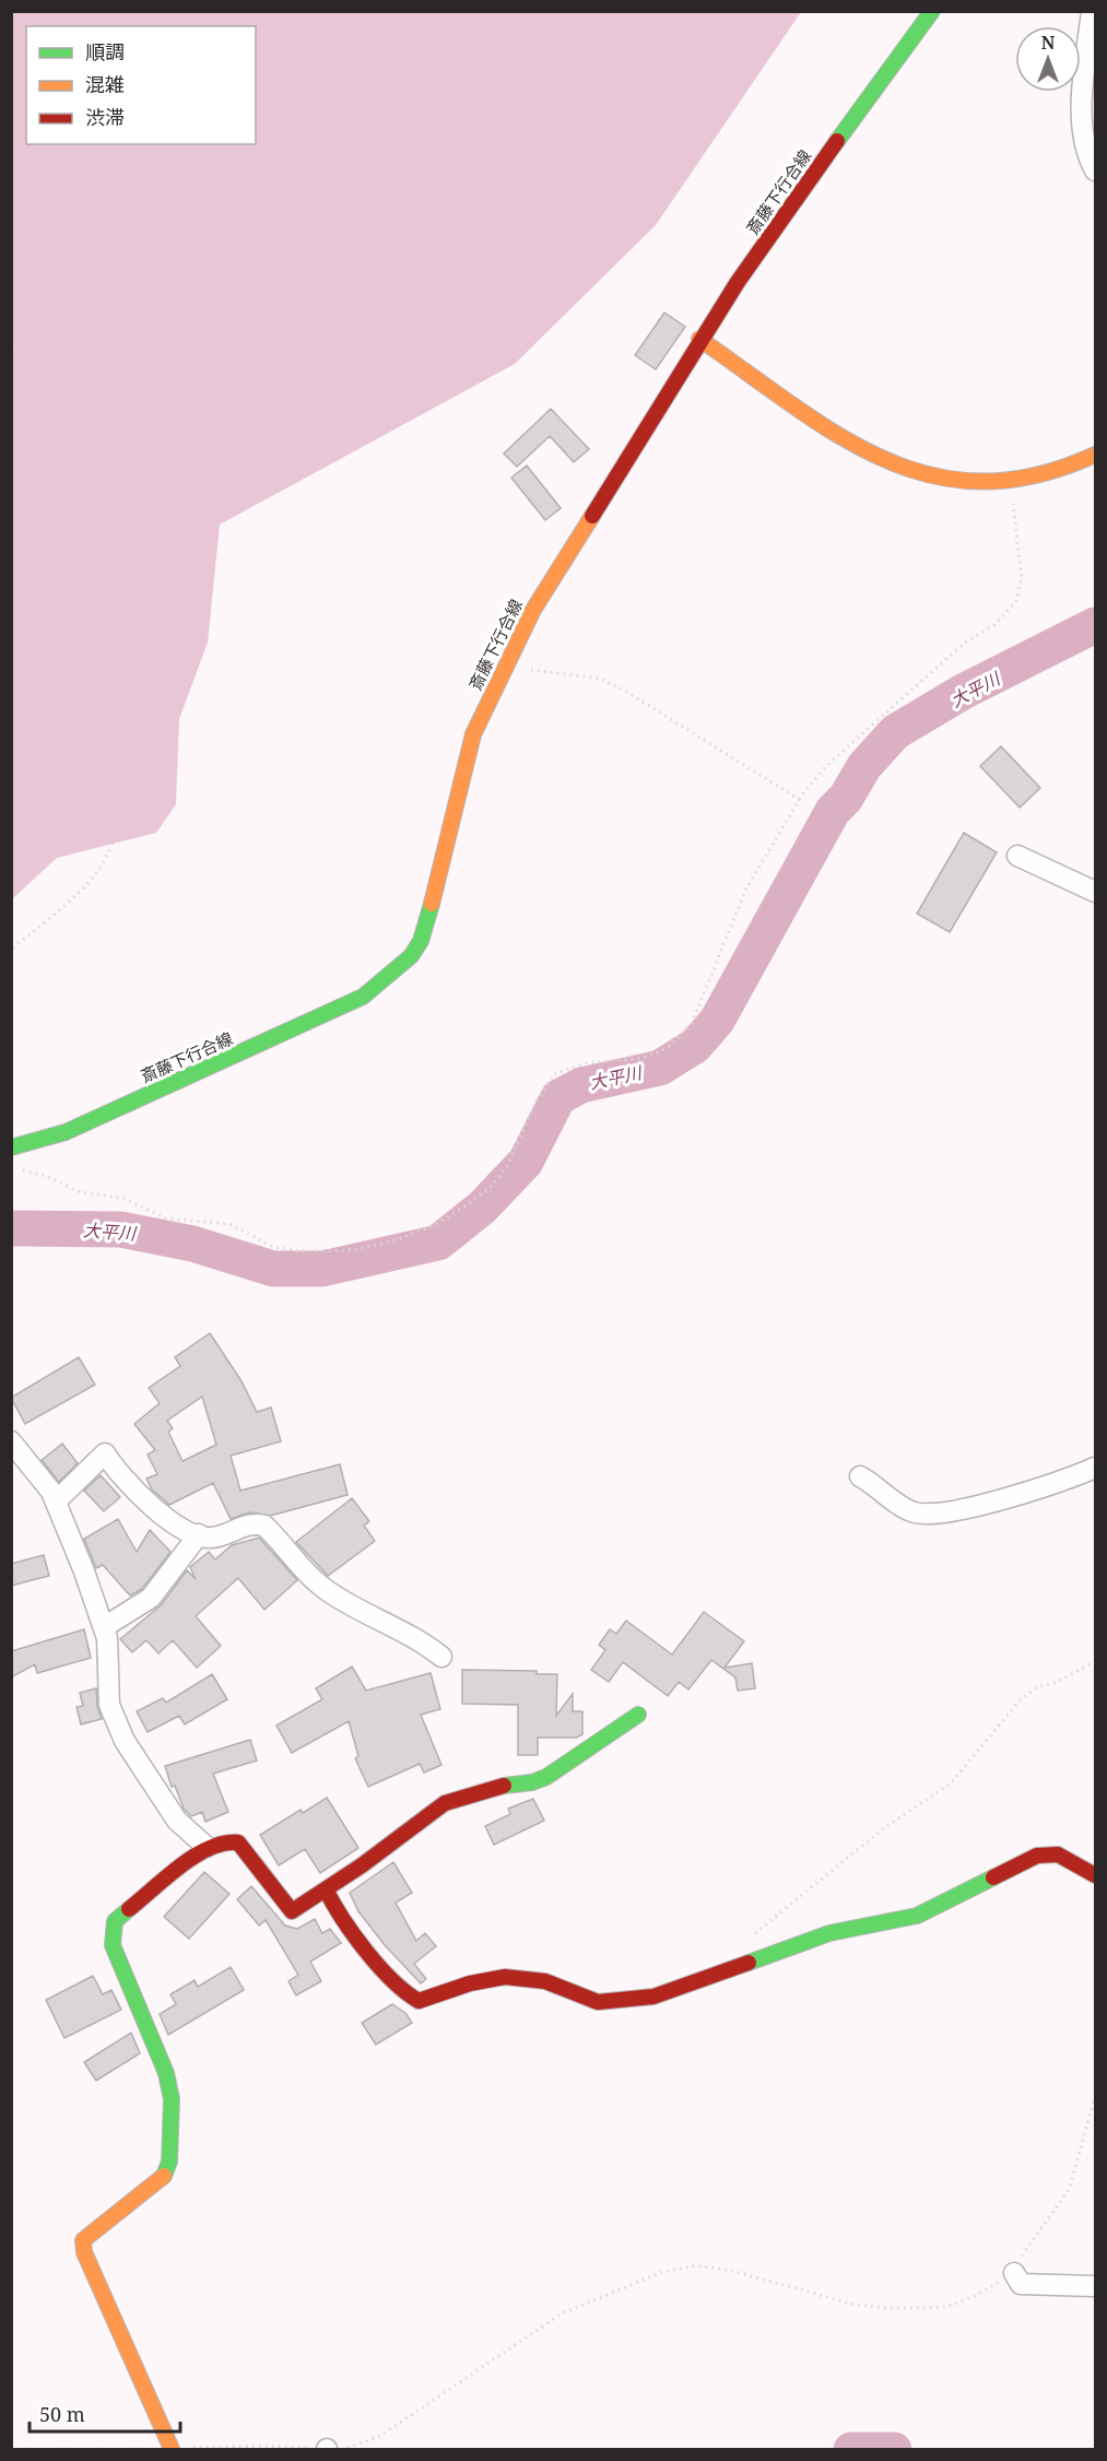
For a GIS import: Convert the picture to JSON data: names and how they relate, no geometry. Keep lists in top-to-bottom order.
{
  "streets": {
    "street": ["斎藤下行合線"]
  },
  "water": ["大平川"],
  "legend": ["順調", "混雑", "渋滞"],
  "scale_bar": "50 m",
  "north": "top"
}
